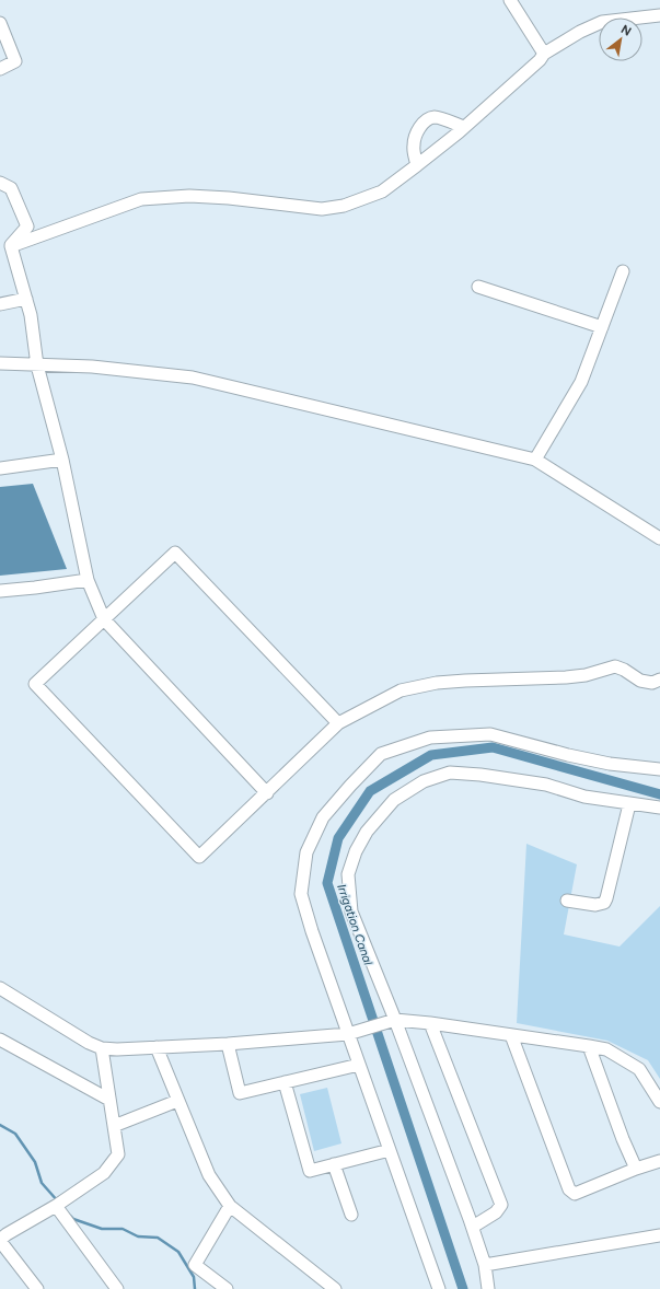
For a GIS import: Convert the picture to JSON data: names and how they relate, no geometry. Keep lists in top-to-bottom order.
{
  "water": ["Irrigation Canal"],
  "north": "top right"
}
